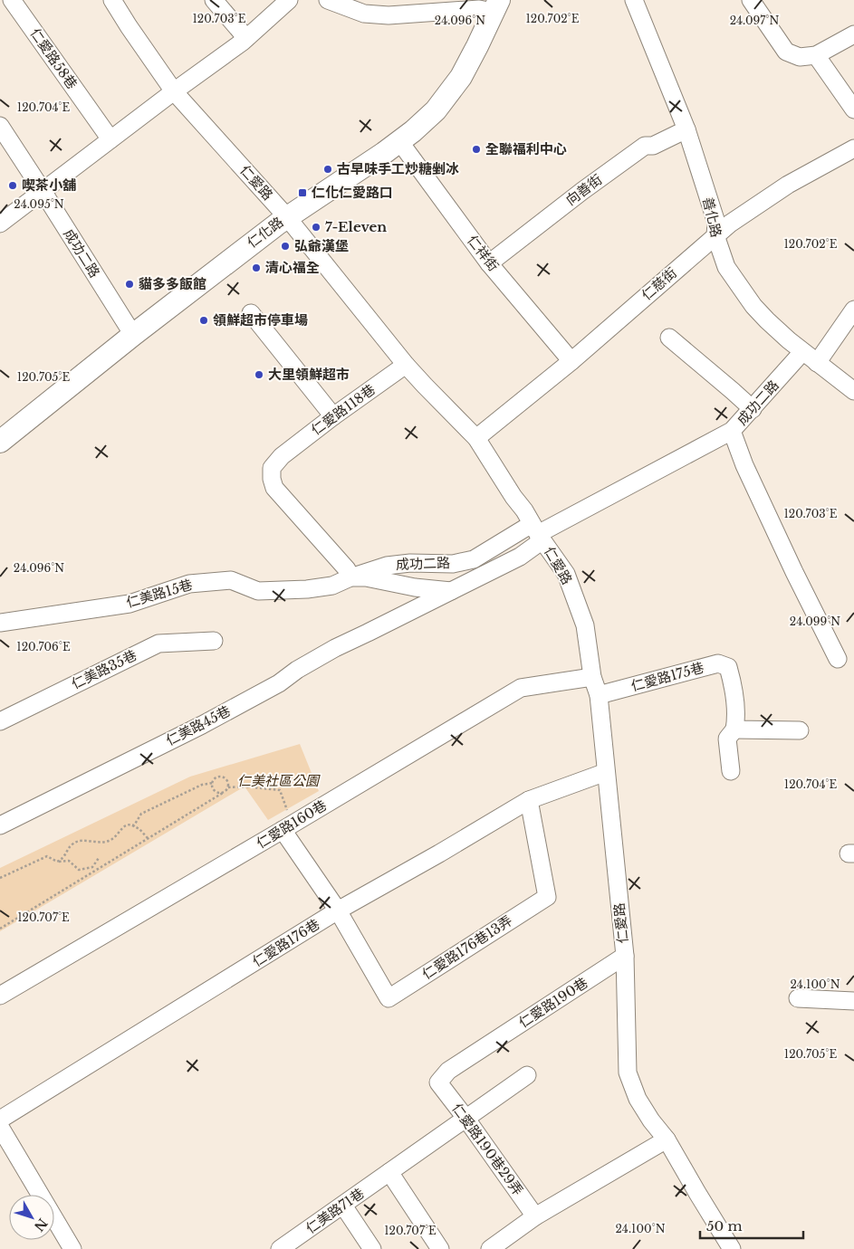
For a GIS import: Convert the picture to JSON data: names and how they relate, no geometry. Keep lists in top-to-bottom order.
{
  "streets": {
    "main road": ["仁化路"],
    "street": [
      "仁愛路58巷",
      "仁愛路",
      "向善街",
      "善化路",
      "成功二路",
      "仁祥街",
      "仁慈街",
      "仁愛路118巷",
      "仁美路15巷",
      "仁美路35巷",
      "仁愛路175巷",
      "仁美路45巷",
      "仁愛路160巷",
      "仁愛路176巷",
      "仁愛路176巷13弄",
      "仁愛路190巷",
      "仁愛路190巷29弄",
      "仁美路71巷"
    ]
  },
  "crossings": [
    ["仁愛路", "仁化路"],
    ["仁愛路", "成功二路"],
    ["仁愛路", "仁慈街"],
    ["仁愛路", "仁愛路118巷"],
    ["仁愛路", "仁愛路175巷"],
    ["仁愛路", "仁愛路160巷"],
    ["仁愛路", "仁愛路176巷"],
    ["仁愛路", "仁愛路190巷"],
    ["向善街", "善化路"],
    ["向善街", "仁祥街"],
    ["善化路", "成功二路"],
    ["善化路", "仁慈街"],
    ["仁化路", "成功二路"],
    ["仁化路", "仁祥街"],
    ["成功二路", "仁愛路118巷"],
    ["成功二路", "仁美路15巷"],
    ["成功二路", "仁美路45巷"],
    ["仁祥街", "仁慈街"],
    ["仁愛路118巷", "仁美路15巷"],
    ["仁愛路176巷", "仁愛路176巷13弄"],
    ["仁愛路190巷", "仁愛路190巷29弄"]
  ],
  "parks": ["仁美社區公園"],
  "places": {
    "other": [
      "全聯福利中心",
      "古早味手工炒糖剉冰",
      "喫茶小舖",
      "7-Eleven",
      "弘爺漢堡",
      "清心福全",
      "貓多多飯館",
      "領鮮超市停車場",
      "大里領鮮超市"
    ],
    "transit": ["仁化仁愛路口"]
  },
  "scale_bar": "50 m",
  "north": "bottom right",
  "coordinates": [
    "120.703°E",
    "120.702°E",
    "24.096°N",
    "24.097°N",
    "120.704°E",
    "24.095°N",
    "120.705°E",
    "24.099°N",
    "120.706°E",
    "120.707°E",
    "24.100°N"
  ]
}
